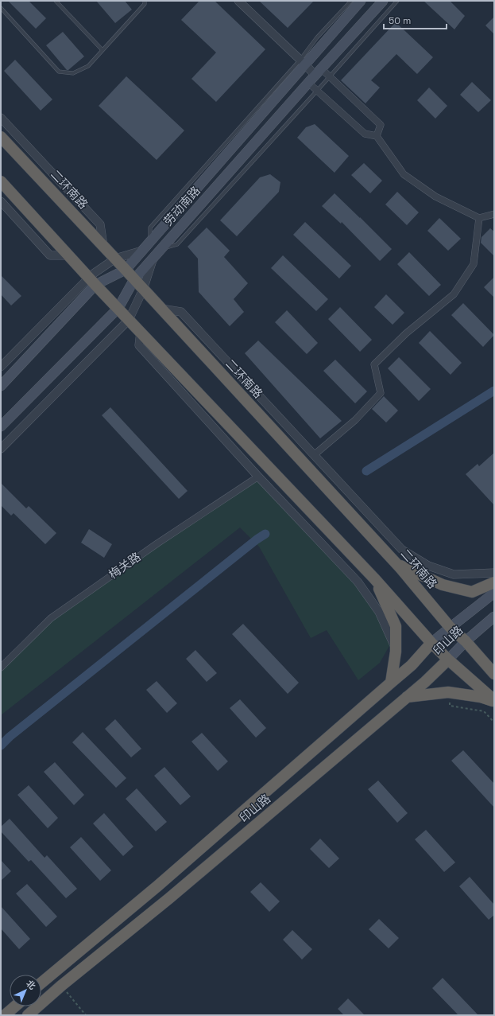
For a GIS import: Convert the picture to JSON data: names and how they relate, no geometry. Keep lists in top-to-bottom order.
{
  "streets": {
    "highway": ["二环南路", "印山路"],
    "main road": ["劳动南路"],
    "street": ["梅关路"]
  },
  "crossings": [
    ["二环南路", "劳动南路"],
    ["二环南路", "印山路"]
  ],
  "scale_bar": "50 m",
  "north": "top right"
}
